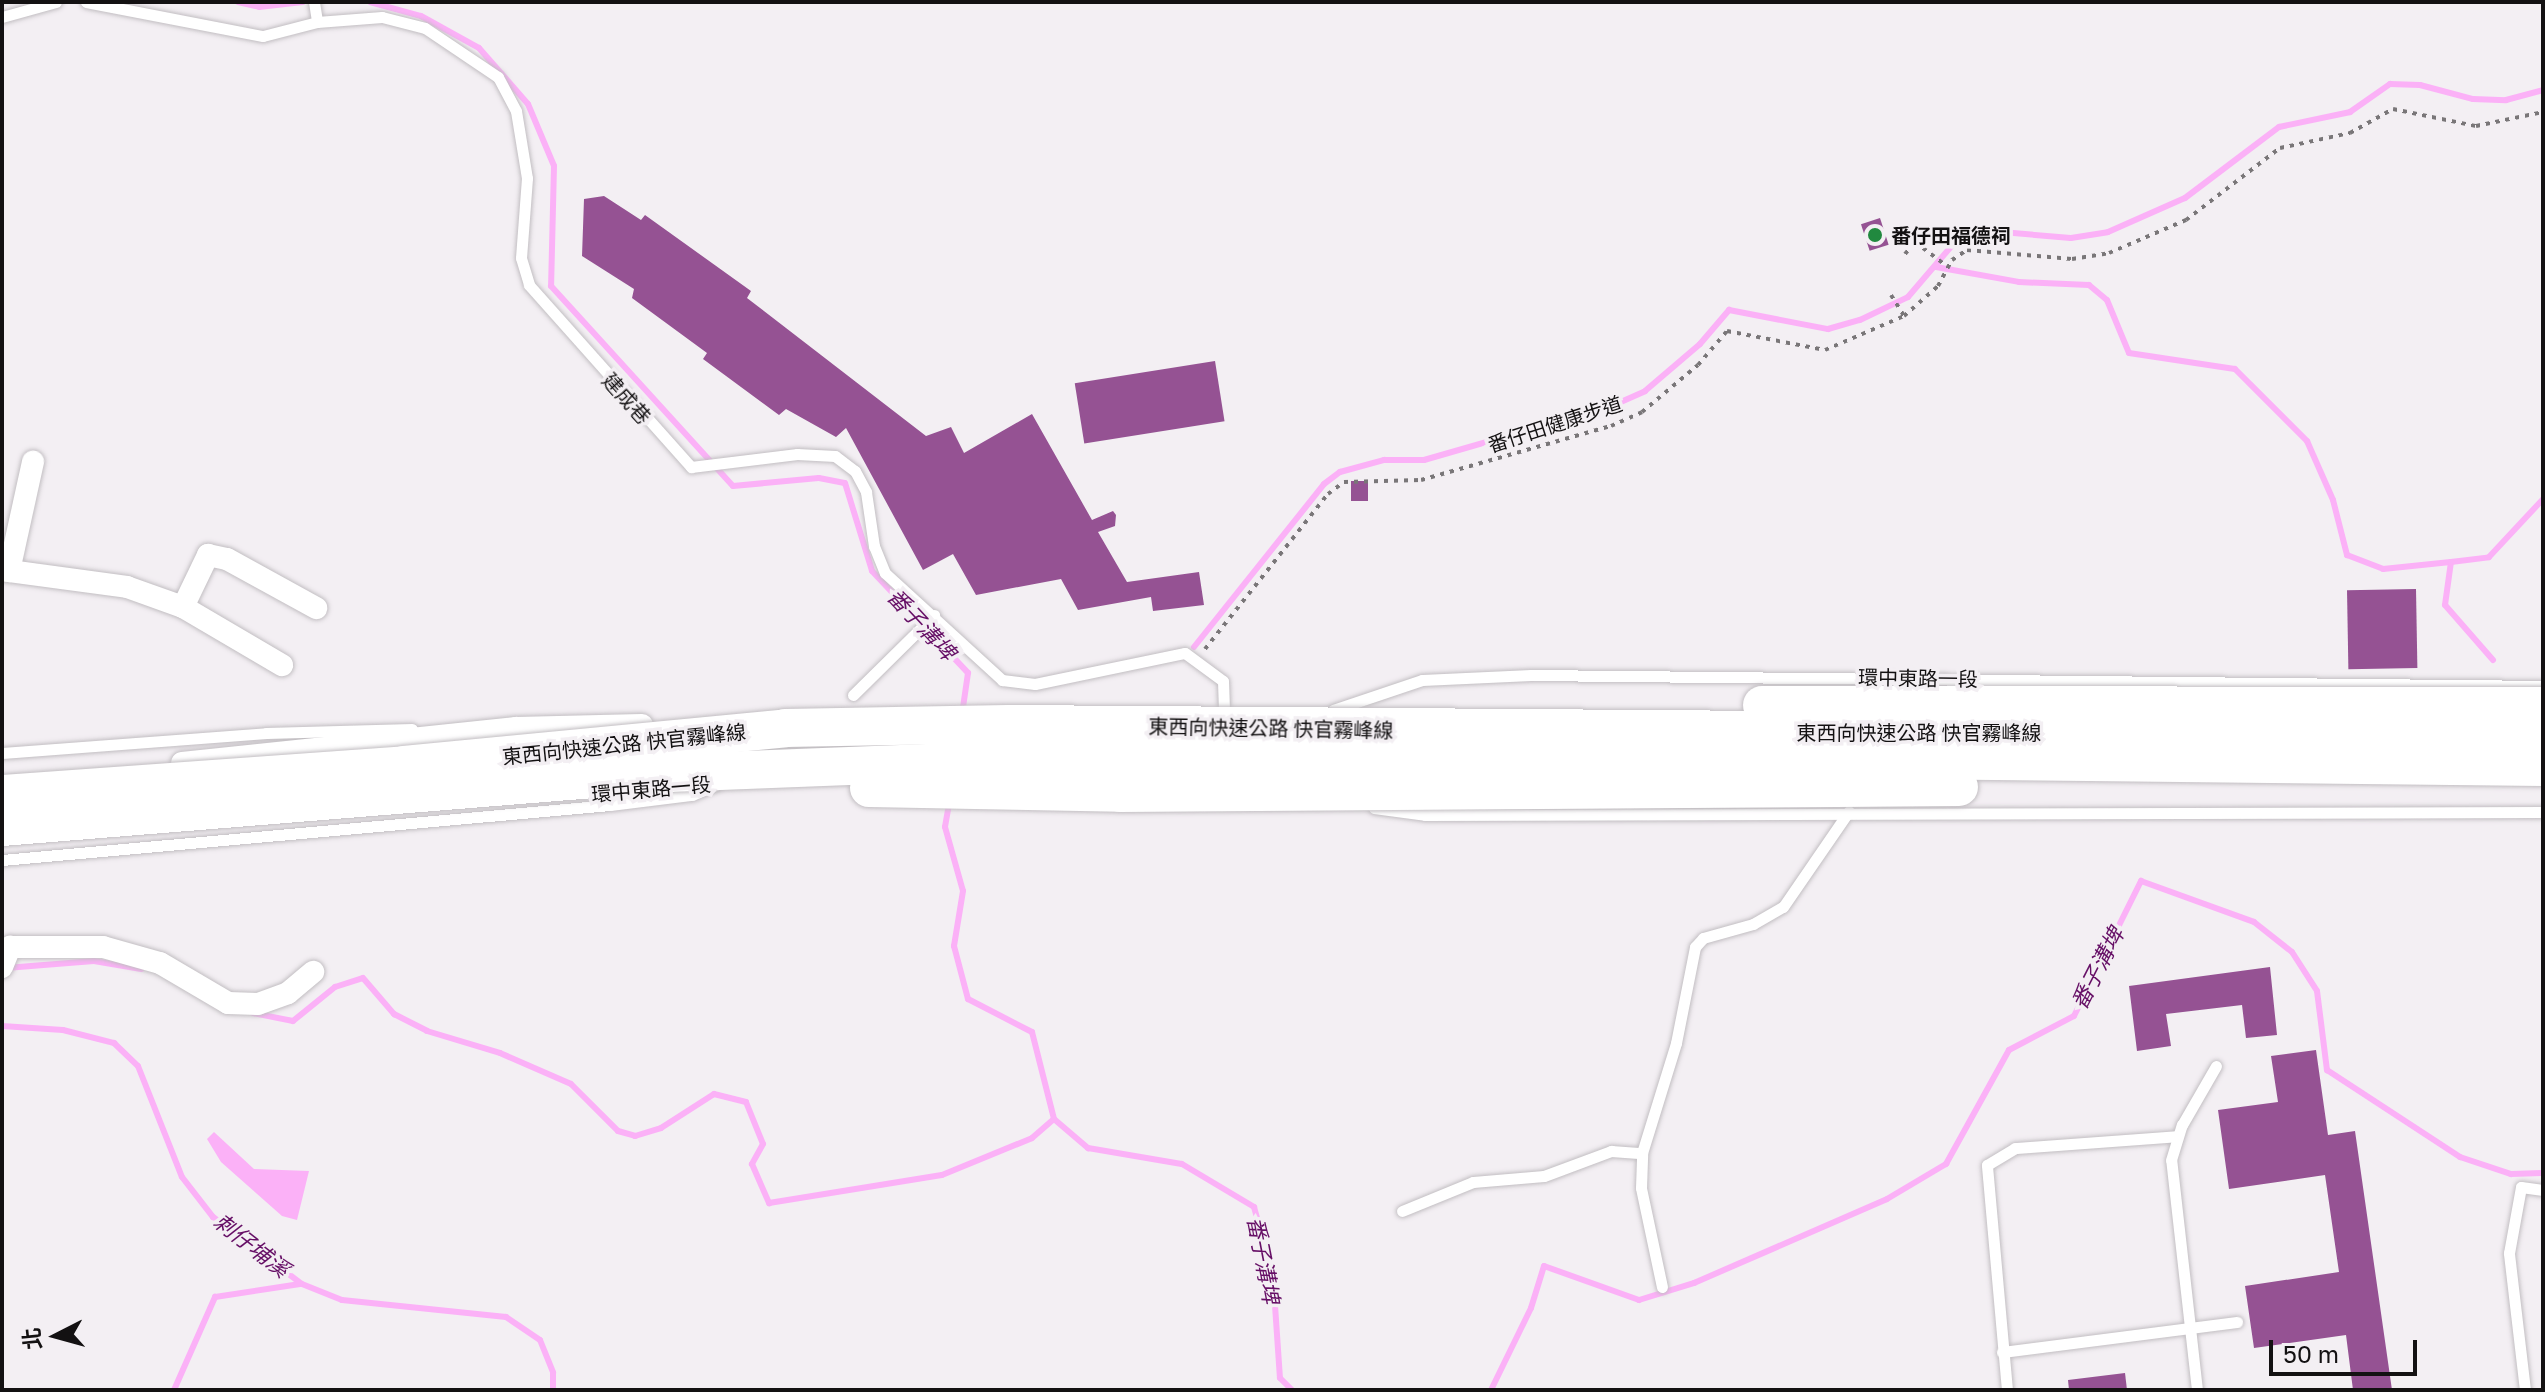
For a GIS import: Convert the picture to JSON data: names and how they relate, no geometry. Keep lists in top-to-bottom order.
{
  "streets": {
    "highway": ["東西向快速公路 快官霧峰線"],
    "street": ["環中東路一段"],
    "lane": ["建成巷"],
    "path": ["番仔田健康步道"]
  },
  "crossings": [
    ["建成巷", "番仔田健康步道"]
  ],
  "water": ["番子溝埤", "刺仔埔溪"],
  "places": ["番仔田福德祠"],
  "scale_bar": "50 m",
  "north": "left"
}
